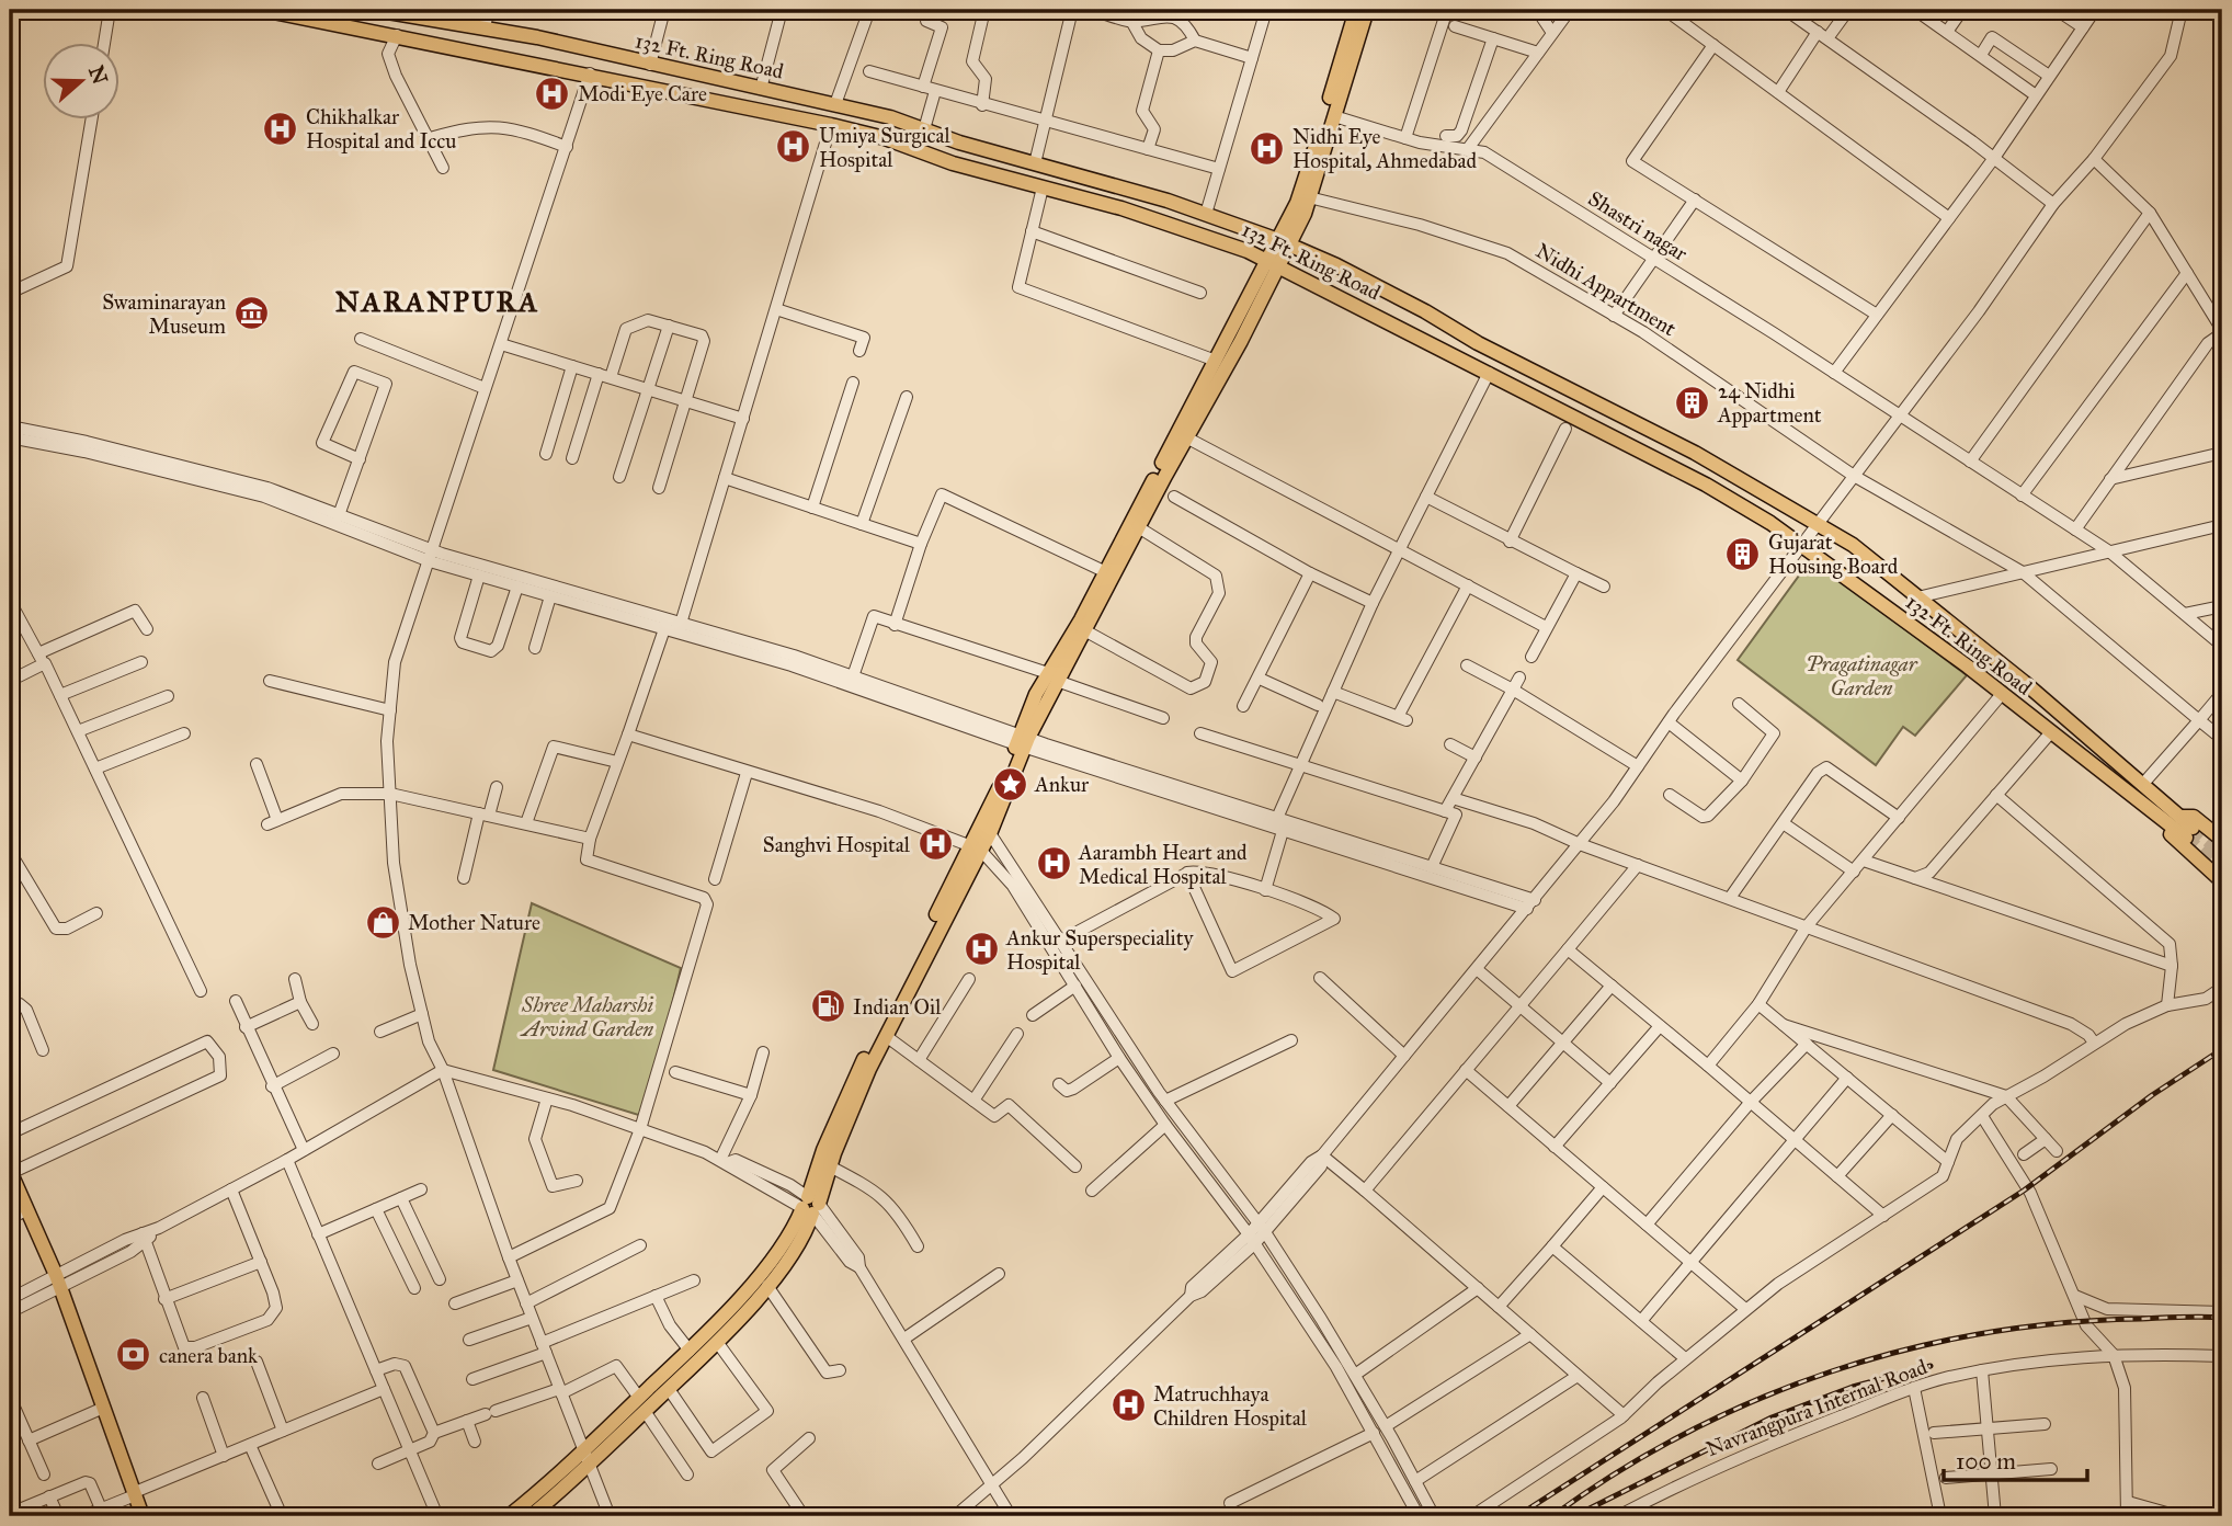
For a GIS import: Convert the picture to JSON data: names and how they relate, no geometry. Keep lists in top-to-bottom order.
{
  "streets": {
    "main road": ["132 Ft. Ring Road"],
    "street": ["Shastri nagar", "Nidhi Appartment", "Navrangpura Internal Road"]
  },
  "districts": ["NARANPURA"],
  "parks": ["Pragatinagar Garden", "Shree Maharshi Arvind Garden"],
  "places": {
    "hospital": [
      "Modi Eye Care",
      "Chikhalkar Hospital and Iccu",
      "Umiya Surgical Hospital",
      "Nidhi Eye Hospital, Ahmedabad",
      "Sanghvi Hospital",
      "Aarambh Heart and Medical Hospital",
      "Ankur Superspeciality Hospital",
      "Matruchhaya Children Hospital"
    ],
    "museum": ["Swaminarayan Museum"],
    "building": ["24 Nidhi Appartment", "Gujarat Housing Board"],
    "place": ["Ankur"],
    "shop": ["Mother Nature"],
    "fuel station": ["Indian Oil"],
    "bank": ["canera bank"]
  },
  "scale_bar": "100 m",
  "north": "right"
}
